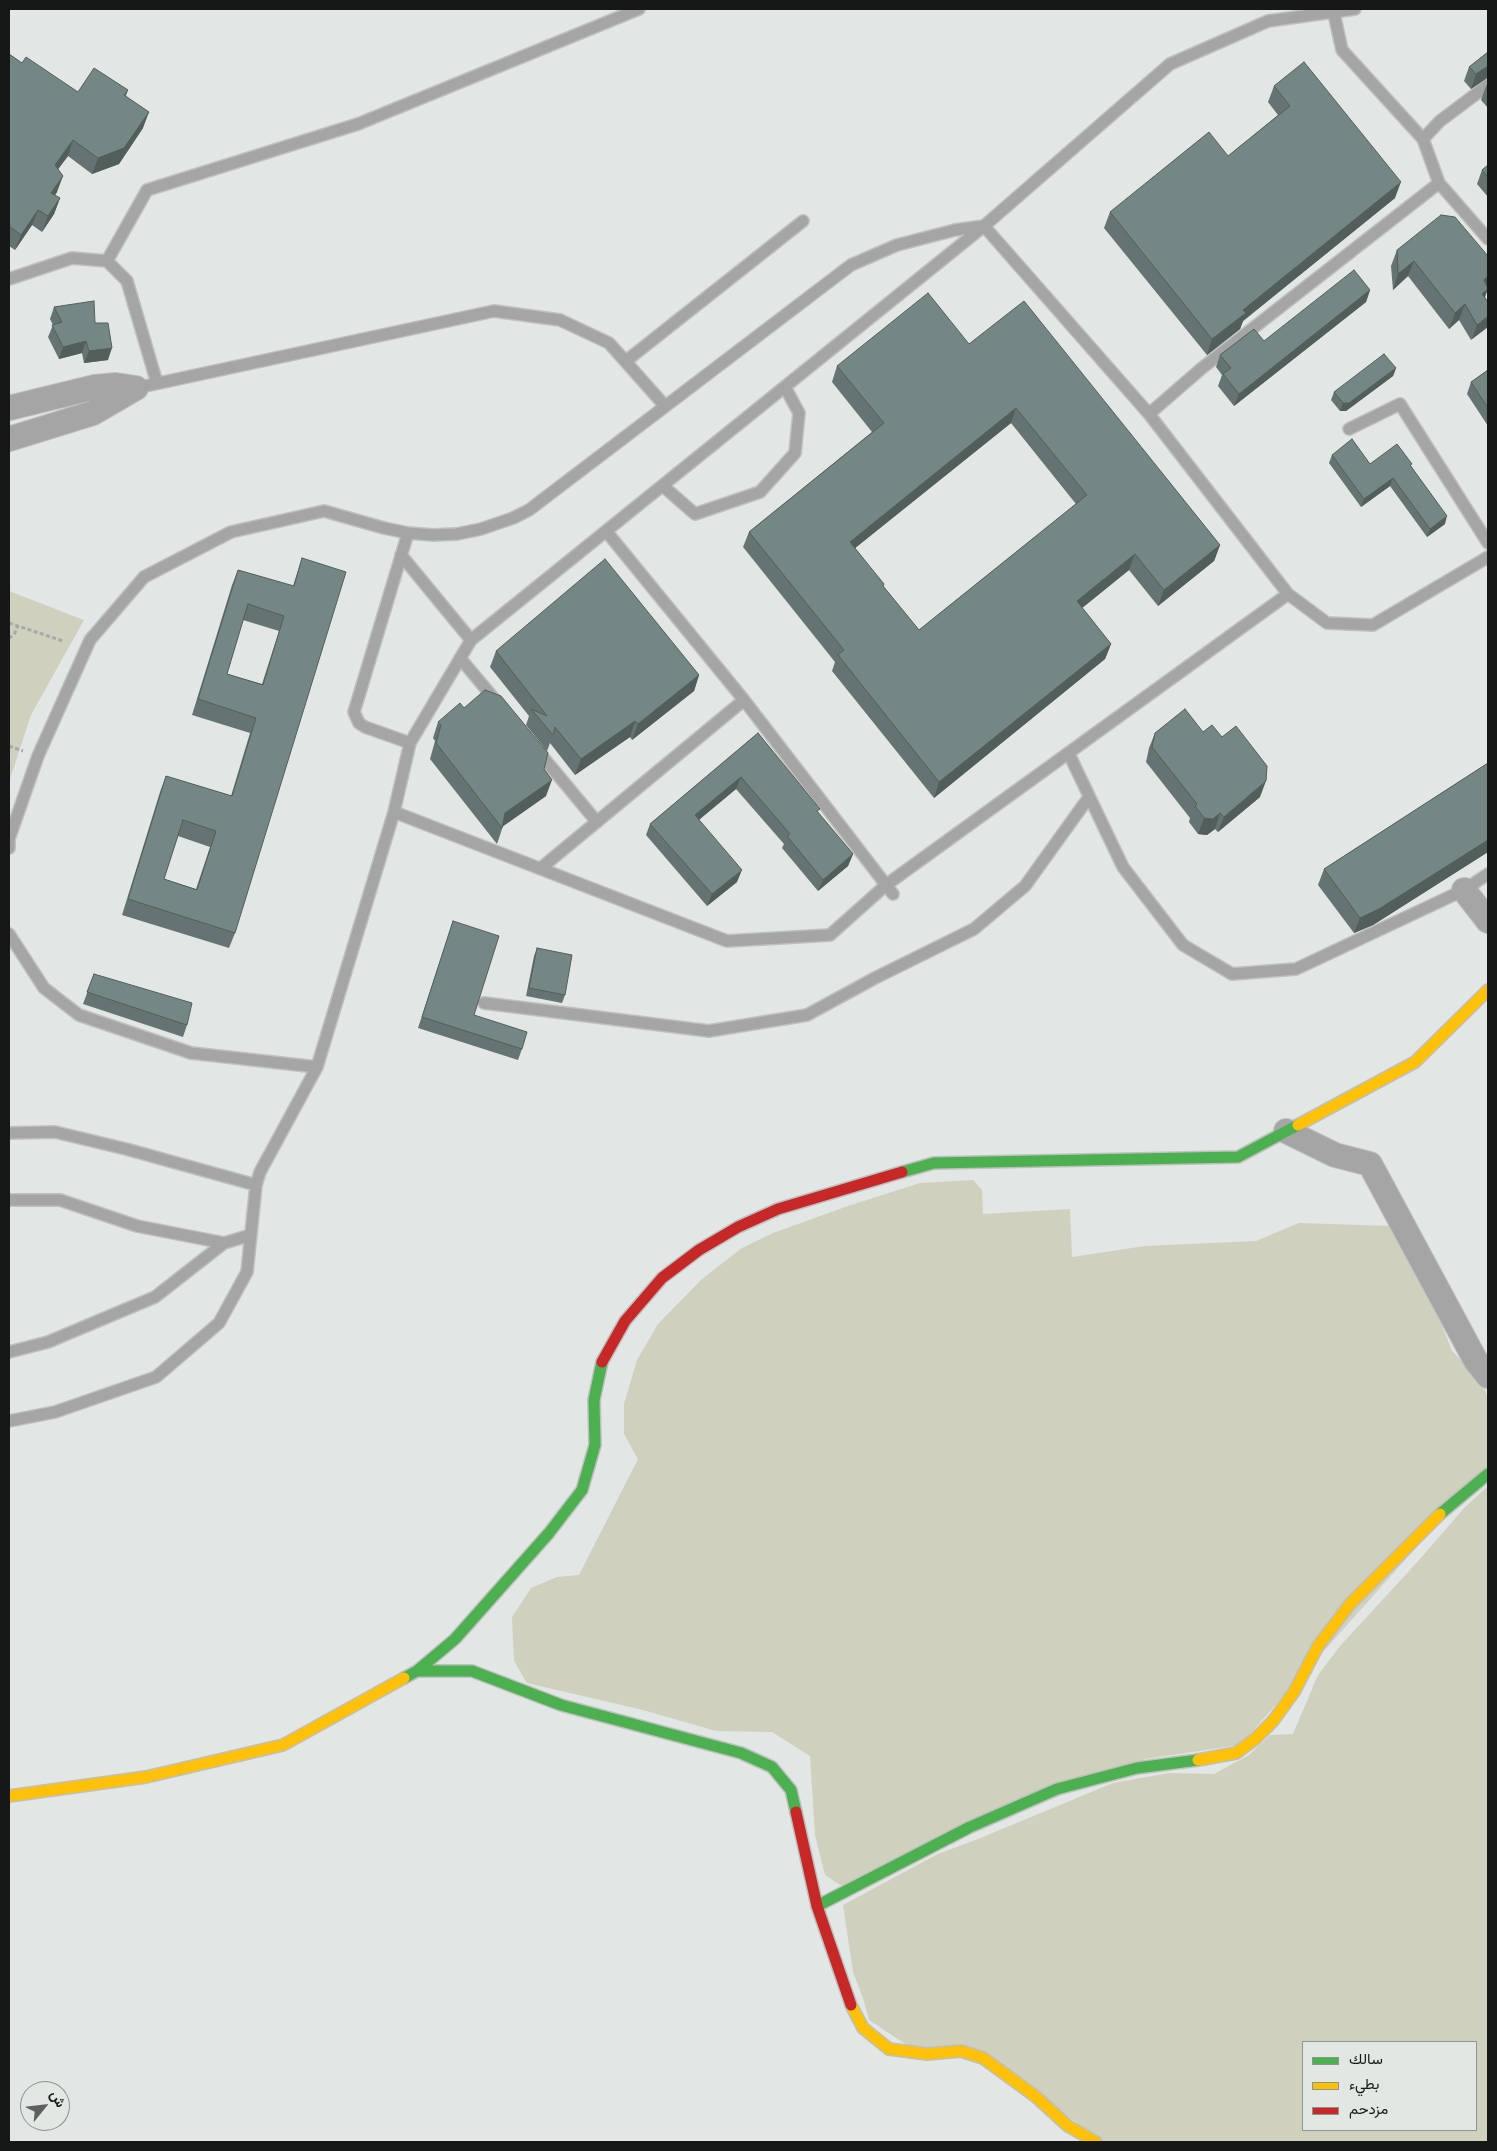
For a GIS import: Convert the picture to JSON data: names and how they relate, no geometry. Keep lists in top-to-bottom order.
{
  "legend": ["سالك", "بطيء", "مزدحم"],
  "north": "top right"
}
